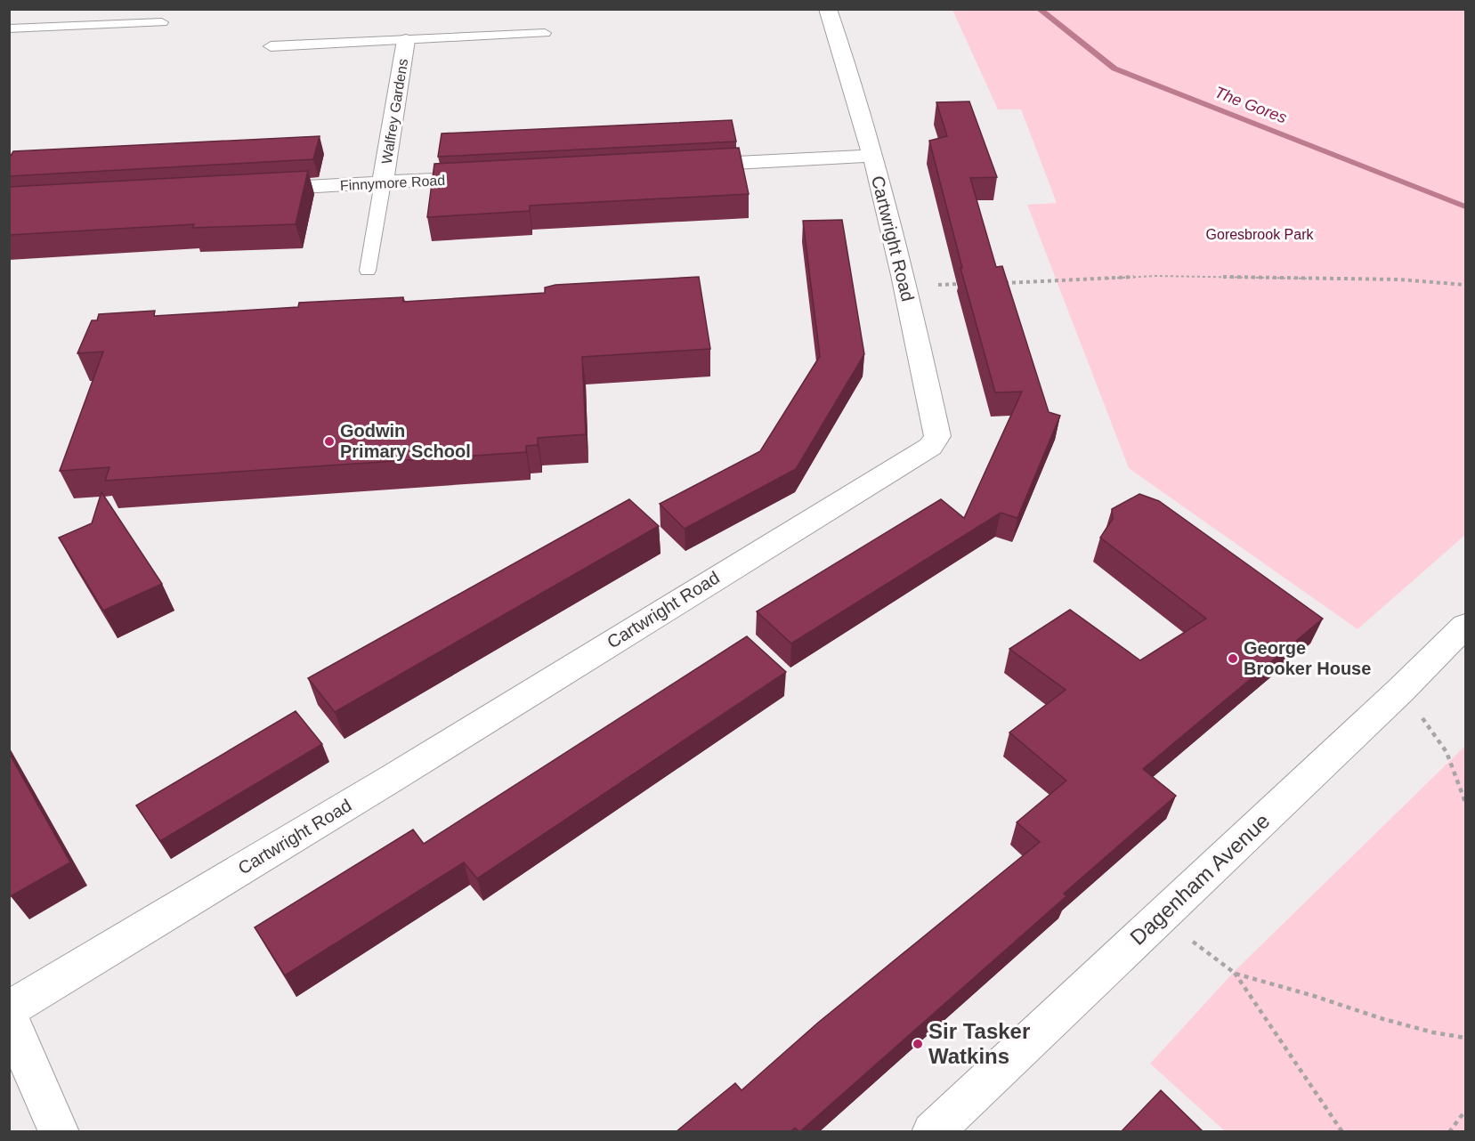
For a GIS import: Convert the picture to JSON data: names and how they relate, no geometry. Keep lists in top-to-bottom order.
{
  "streets": {
    "street": [
      "Walfrey Gardens",
      "Finnymore Road",
      "Cartwright Road",
      "Dagenham Avenue"
    ]
  },
  "crossings": [
    ["Walfrey Gardens", "Finnymore Road"]
  ],
  "water": ["The Gores"],
  "parks": ["Goresbrook Park"],
  "places": ["Godwin Primary School", "George Brooker House", "Sir Tasker Watkins"]
}
